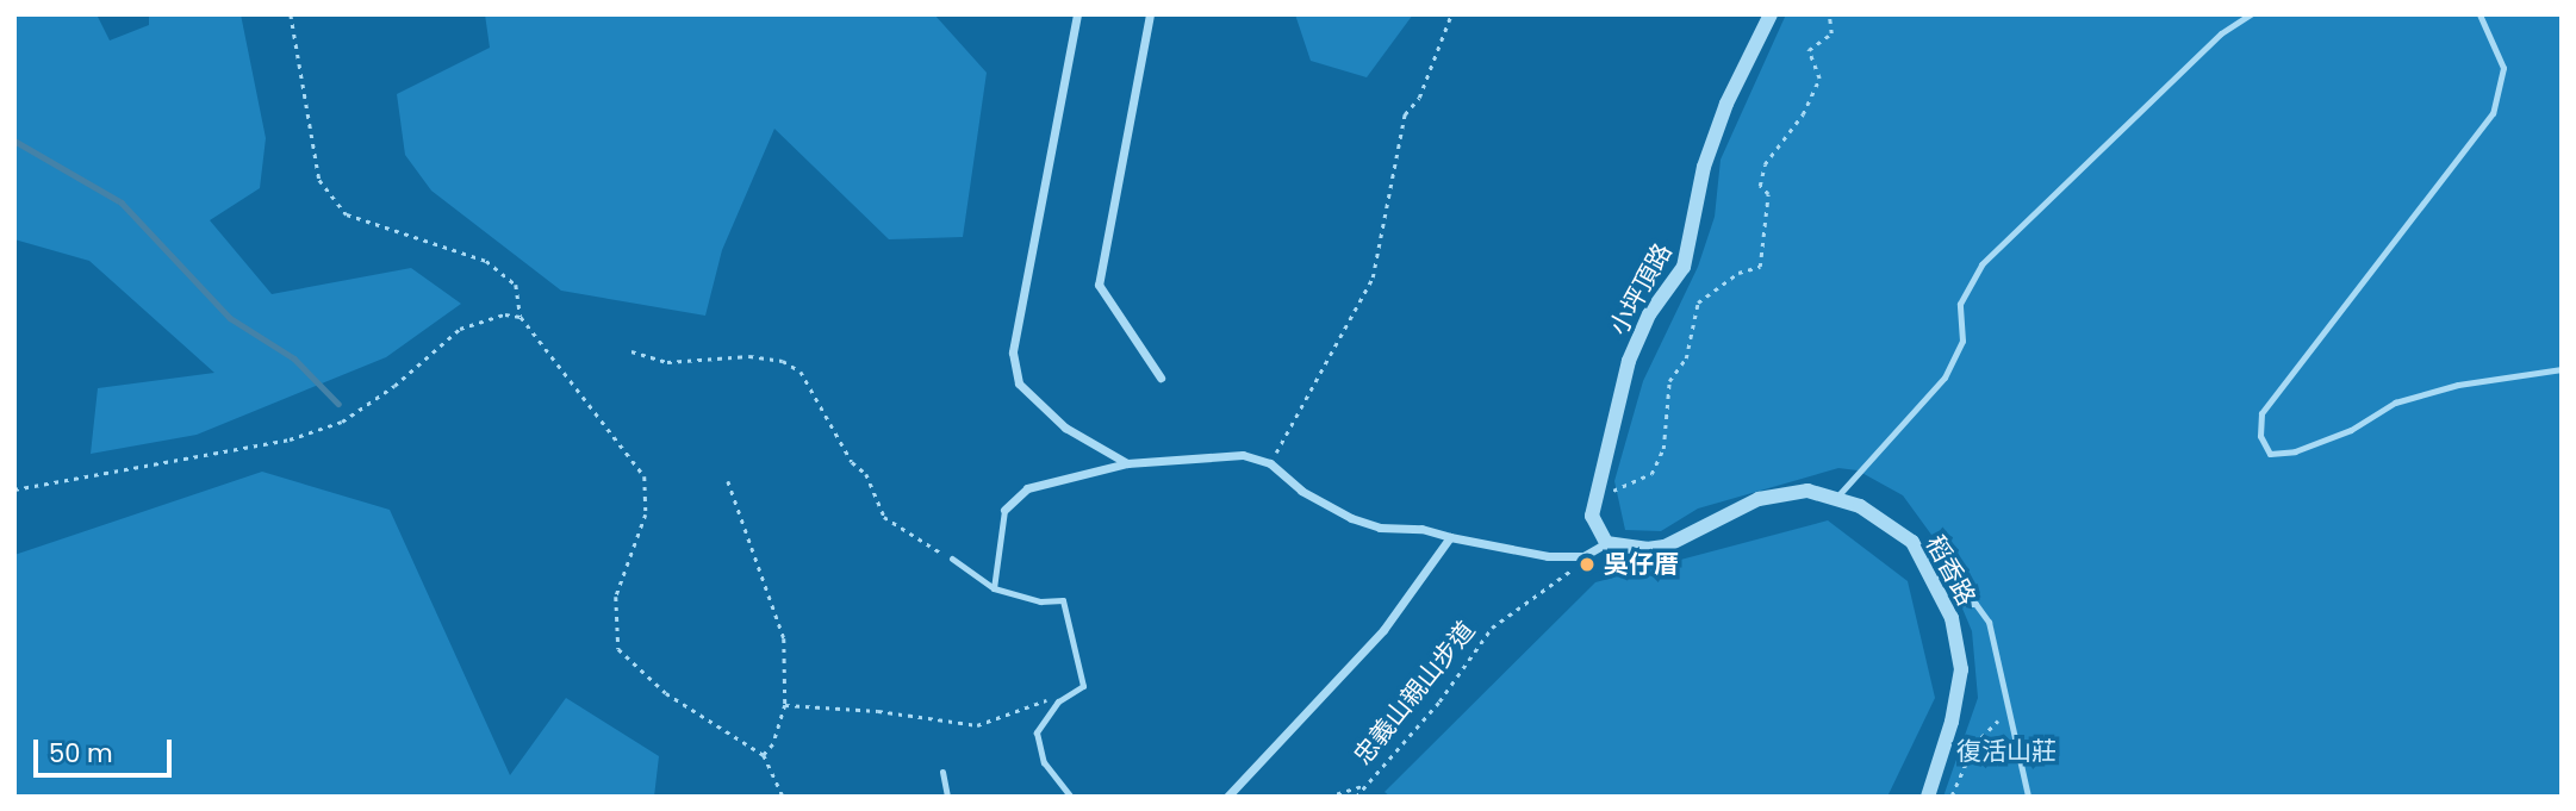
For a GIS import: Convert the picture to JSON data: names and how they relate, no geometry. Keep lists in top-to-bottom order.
{
  "streets": {
    "street": ["小坪頂路", "稻香路"],
    "path": ["忠義山親山步道"]
  },
  "crossings": [
    ["小坪頂路", "稻香路"]
  ],
  "parks": ["復活山莊"],
  "places": ["吳仔厝"],
  "scale_bar": "50 m"
}
